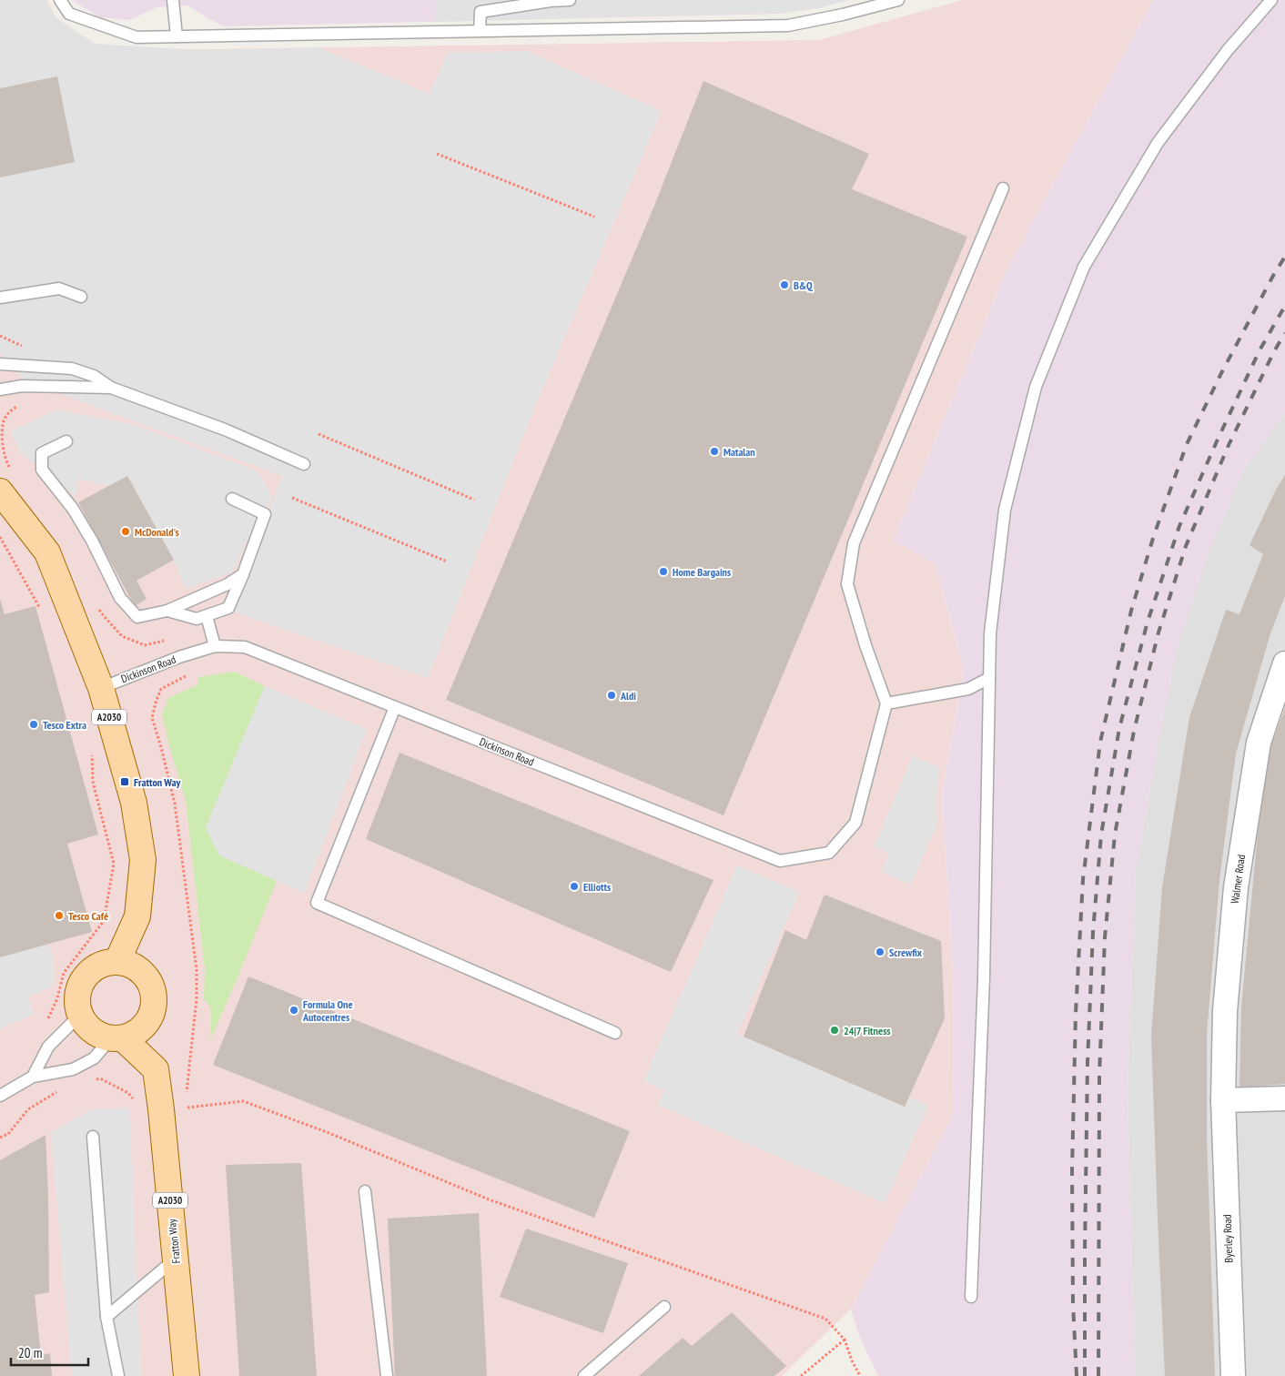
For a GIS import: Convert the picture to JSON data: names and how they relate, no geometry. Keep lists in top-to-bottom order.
{
  "streets": {
    "main road": ["A2030", "Fratton Way"],
    "street": ["Walmer Road", "Byerley Road"],
    "lane": ["Dickinson Road"]
  },
  "crossings": [
    ["Dickinson Road", "A2030"],
    ["A2030", "Fratton Way"],
    ["Walmer Road", "Byerley Road"]
  ],
  "places": {
    "other": [
      "B&Q",
      "Matalan",
      "McDonald's",
      "Home Bargains",
      "Aldi",
      "Tesco Extra",
      "Elliotts",
      "Tesco Café",
      "Screwfix",
      "Formula One Autocentres",
      "24|7 Fitness"
    ],
    "transit": ["Fratton Way"]
  },
  "scale_bar": "20 m"
}
